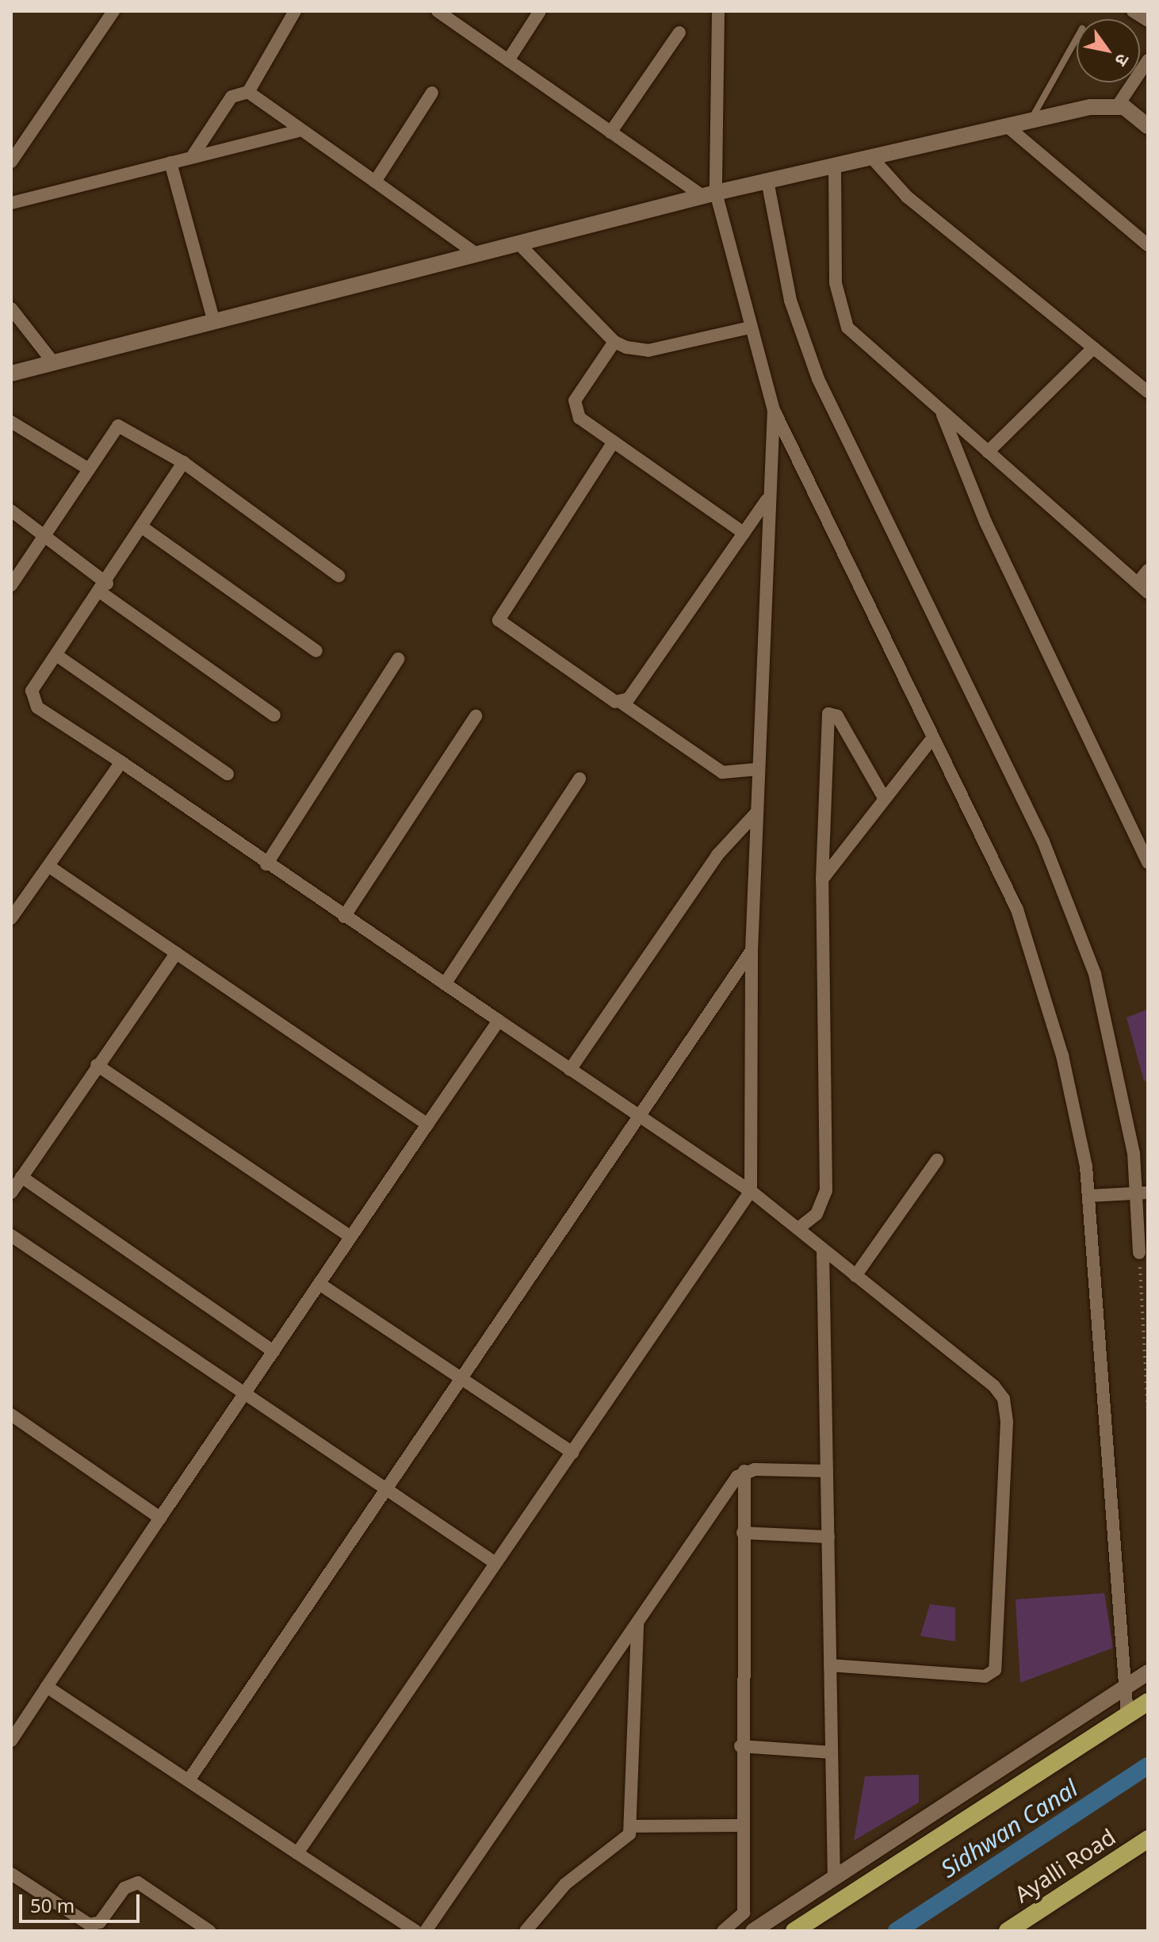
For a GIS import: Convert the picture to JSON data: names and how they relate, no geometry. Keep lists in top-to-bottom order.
{
  "streets": {
    "highway": ["Ayalli Road"]
  },
  "water": ["Sidhwan Canal"],
  "scale_bar": "50 m",
  "north": "bottom right"
}
